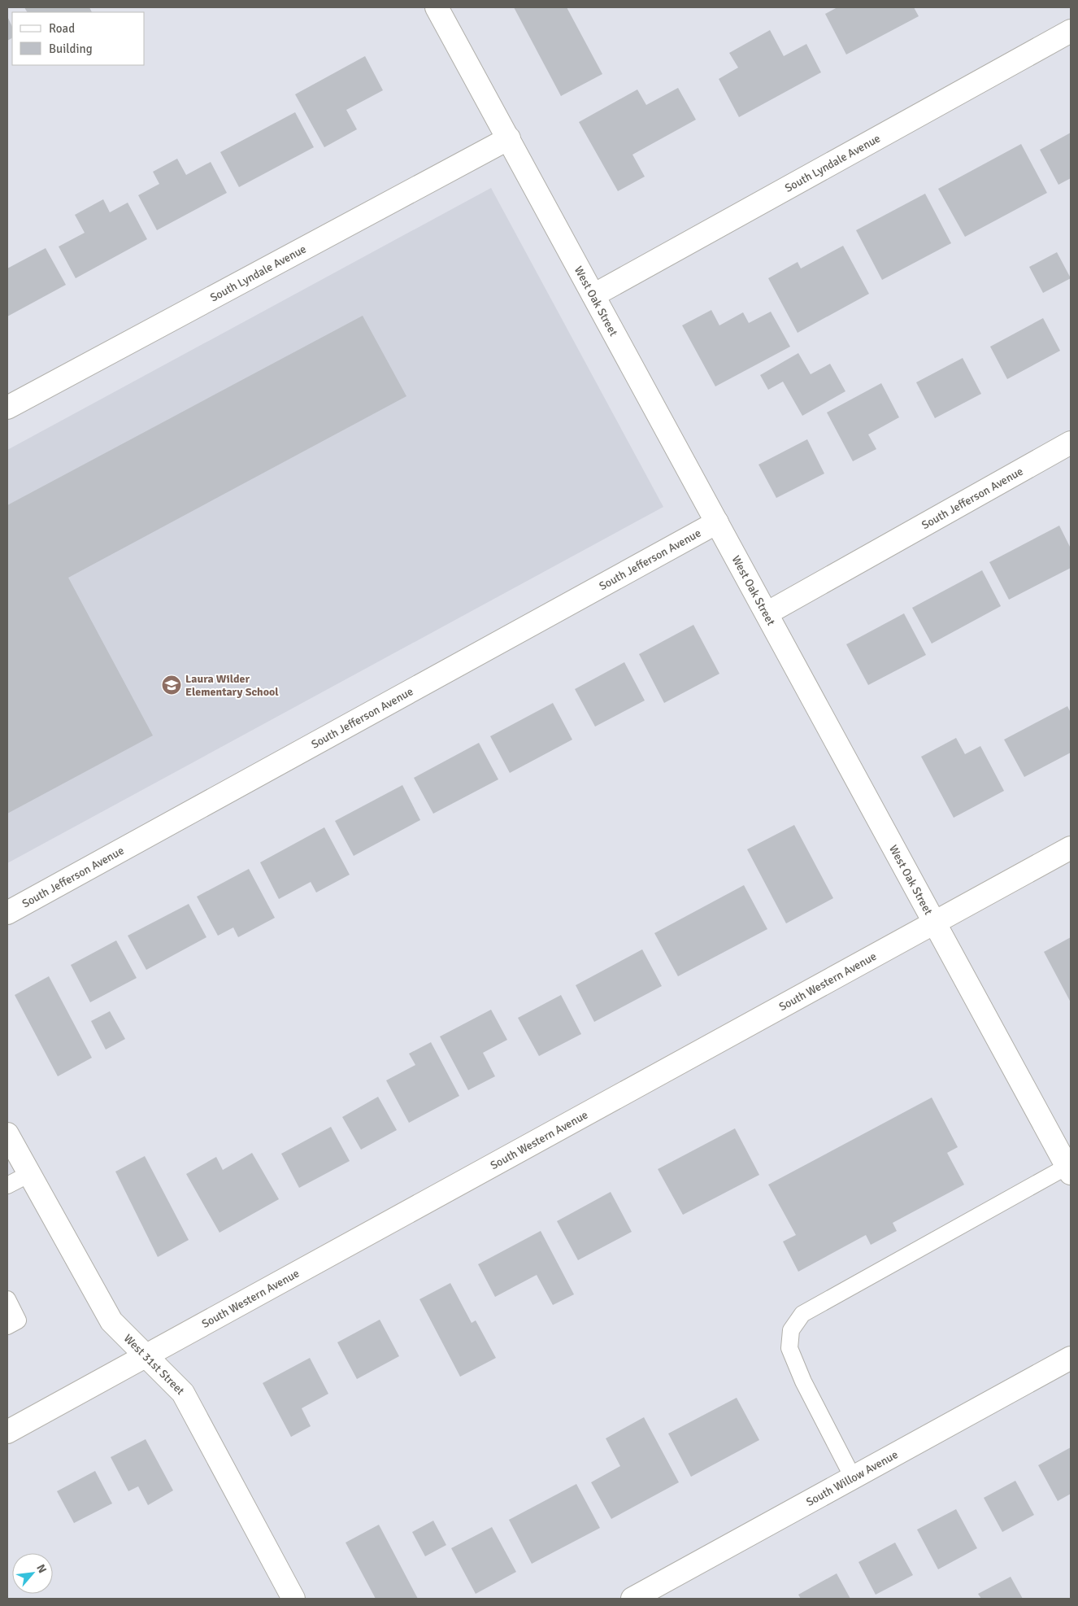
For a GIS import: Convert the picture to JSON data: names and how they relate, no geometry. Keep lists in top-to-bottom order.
{
  "streets": {
    "street": [
      "South Lyndale Avenue",
      "West Oak Street",
      "South Jefferson Avenue",
      "South Western Avenue",
      "West 31st Street",
      "South Willow Avenue"
    ]
  },
  "crossings": [
    ["South Lyndale Avenue", "West Oak Street"],
    ["West Oak Street", "South Jefferson Avenue"],
    ["West Oak Street", "South Western Avenue"],
    ["South Western Avenue", "West 31st Street"]
  ],
  "places": {
    "school or university": ["Laura Wilder Elementary School"]
  },
  "legend": ["Road", "Building"],
  "north": "top right"
}
